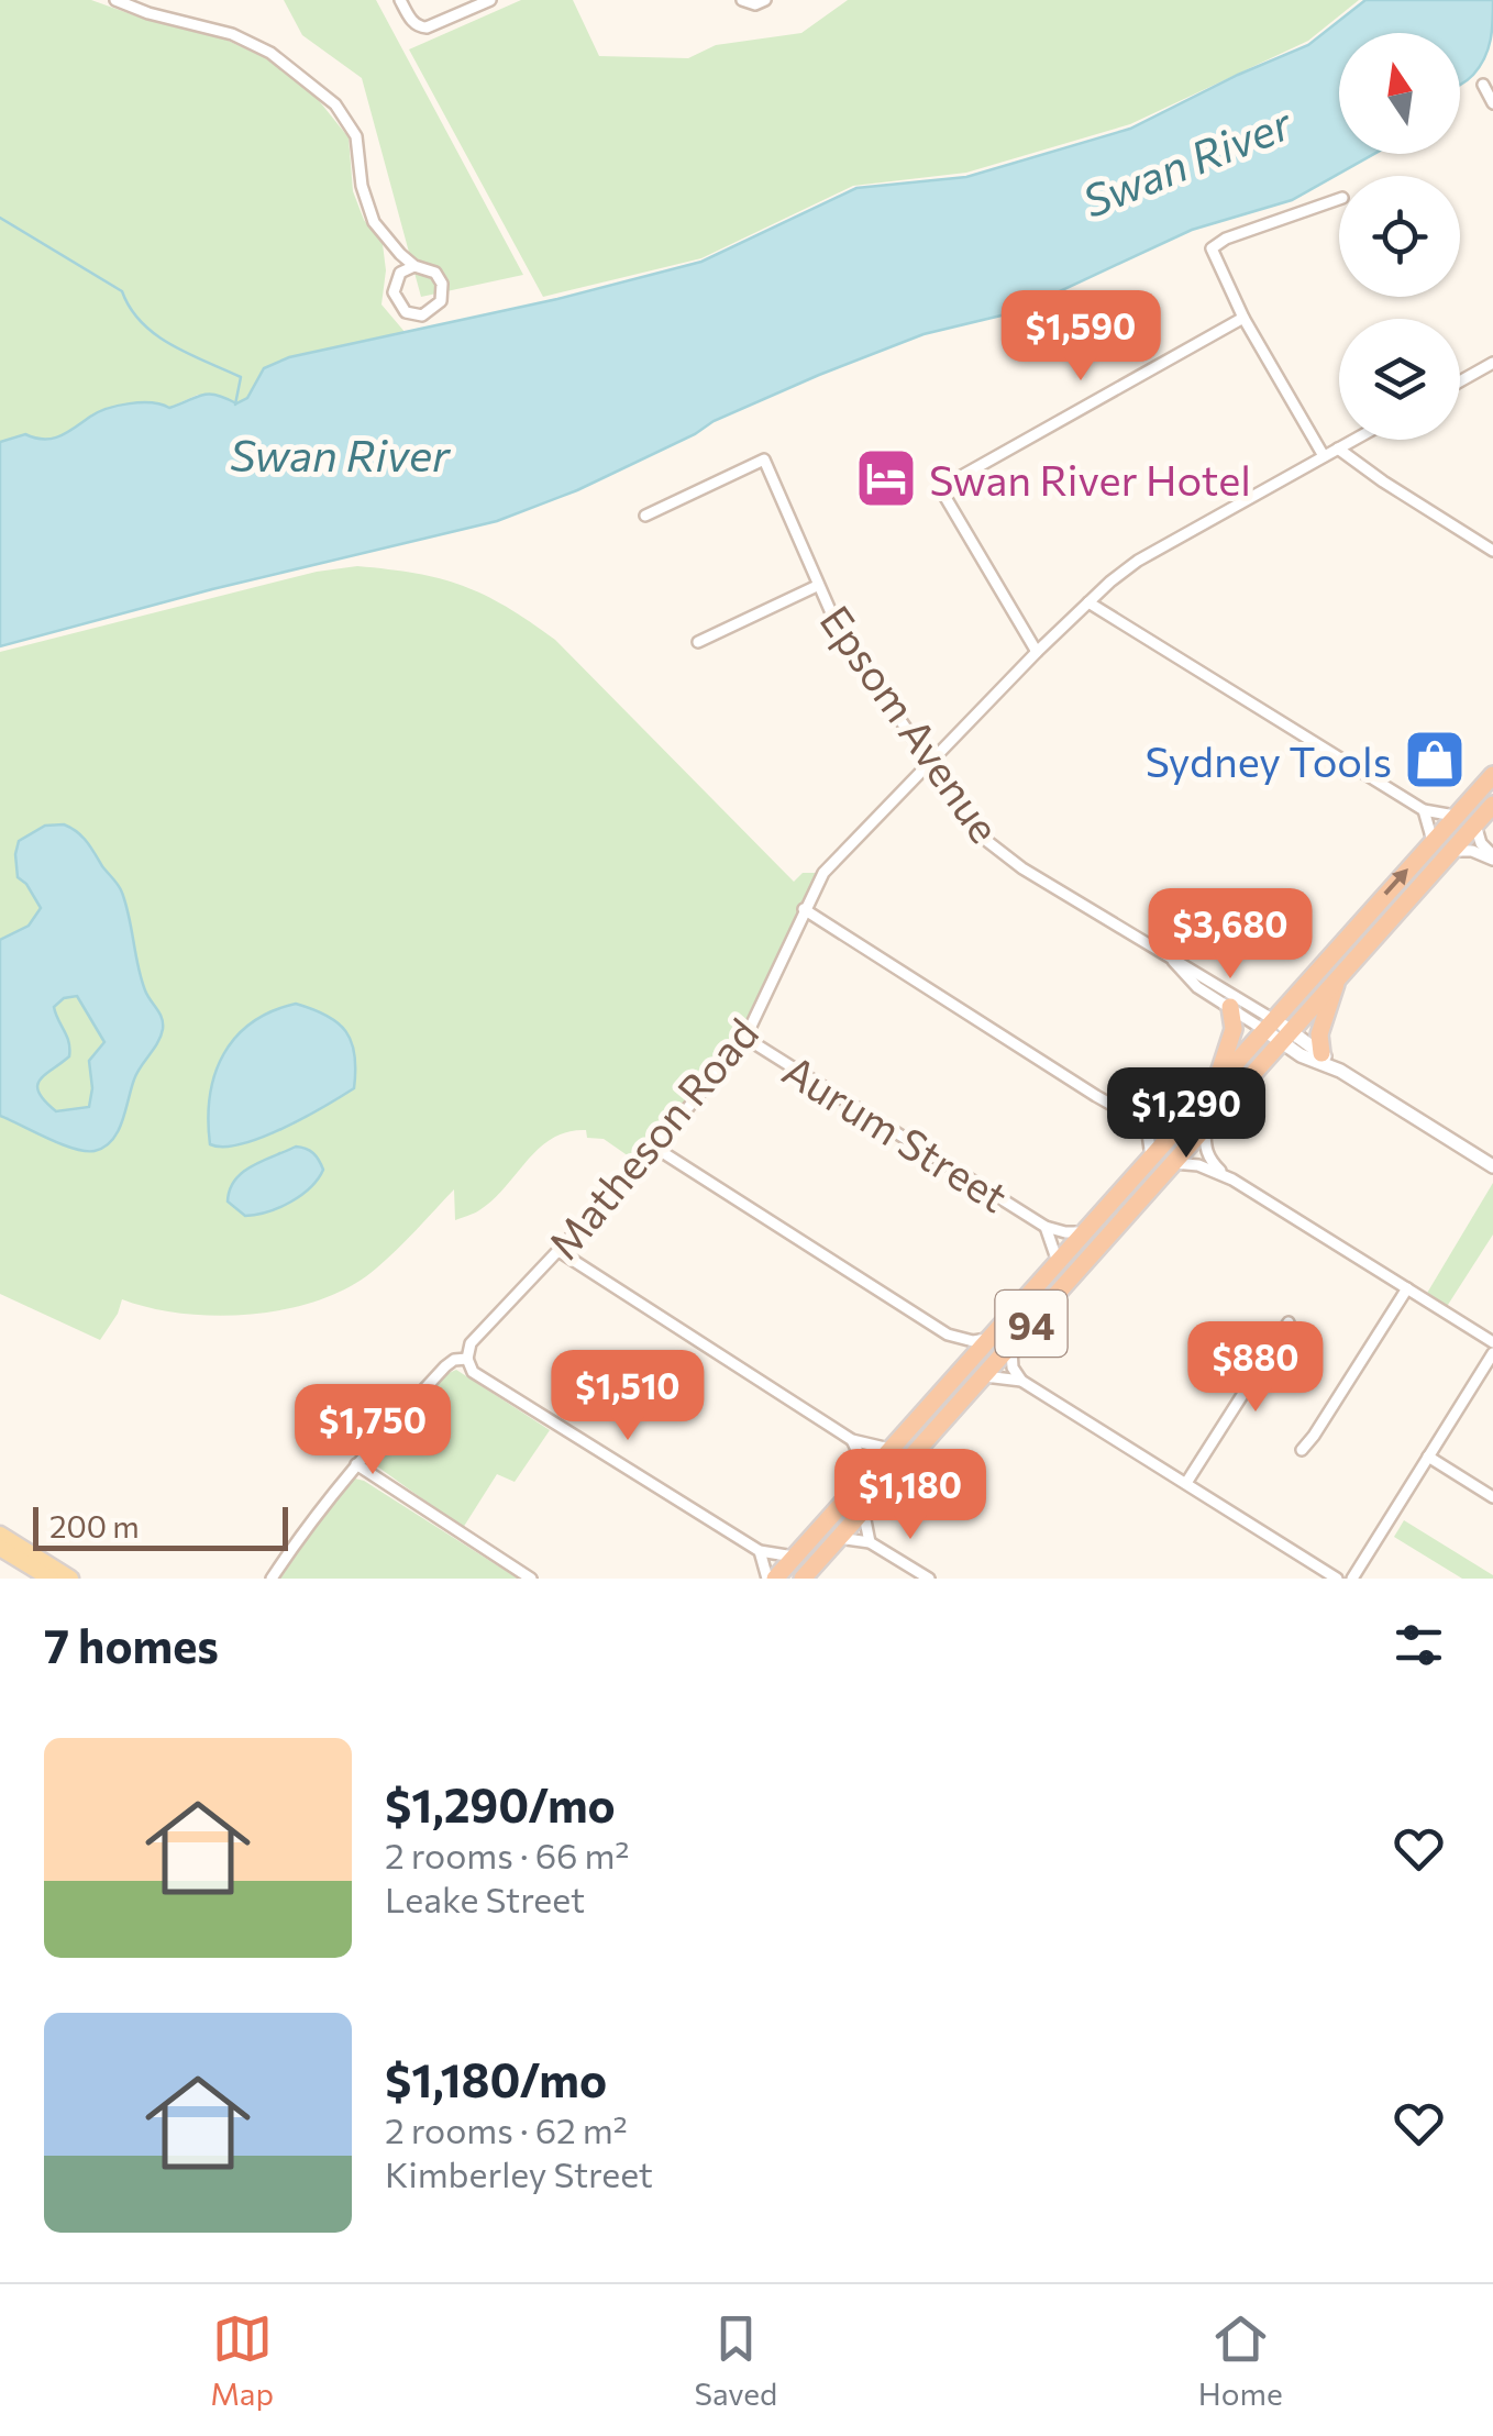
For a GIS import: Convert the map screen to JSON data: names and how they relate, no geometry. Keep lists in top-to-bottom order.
{
  "streets": {
    "highway": ["94"],
    "street": ["Epsom Avenue", "Aurum Street", "Matheson Road"]
  },
  "crossings": [
    ["Epsom Avenue", "Matheson Road"],
    ["Epsom Avenue", "94"],
    ["Aurum Street", "Matheson Road"],
    ["Aurum Street", "94"]
  ],
  "water": ["Swan River"],
  "places": {
    "hotel": ["Swan River Hotel"],
    "shop": ["Sydney Tools"]
  },
  "scale_bar": "200 m",
  "north": "top",
  "page": {
    "price": [
      "$1,590",
      "$3,680",
      "$1,290",
      "$880",
      "$1,510",
      "$1,750",
      "$1,180"
    ],
    "scale": "200 m",
    "heading": "7 homes",
    "list": [
      {
        "name": "$1,290/mo",
        "note": "2 rooms · 66 m² · Leake Street"
      },
      {
        "name": "$1,180/mo",
        "note": "2 rooms · 62 m² · Kimberley Street"
      }
    ],
    "tabs": ["Map", "Saved", "Home"]
  }
}
